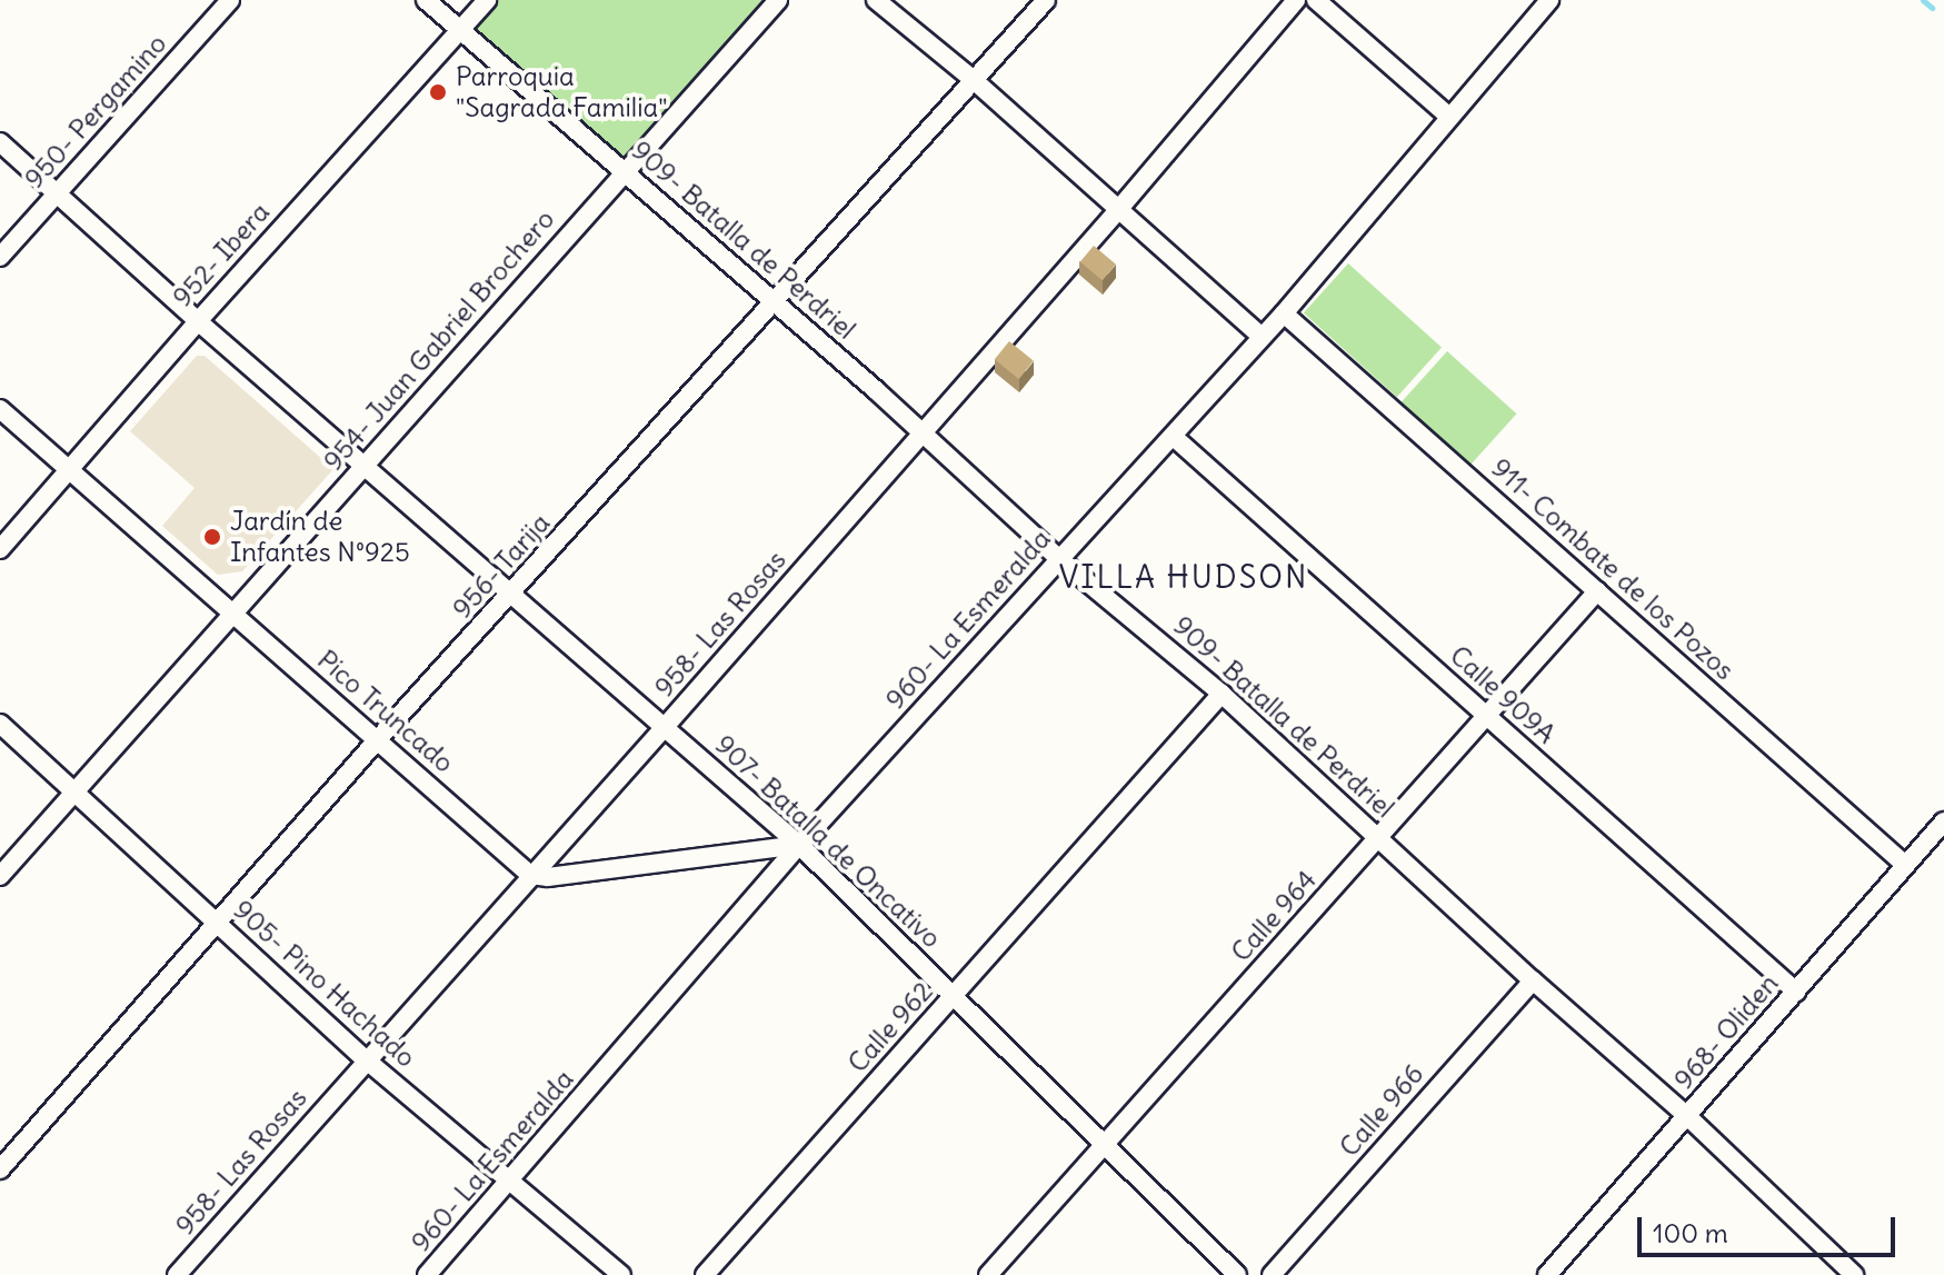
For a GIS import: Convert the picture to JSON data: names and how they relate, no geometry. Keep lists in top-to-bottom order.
{
  "streets": {
    "street": [
      "950- Pergamino",
      "909- Batalla de Perdriel",
      "952- Ibera",
      "954- Juan Gabriel Brochero",
      "956- Tarija",
      "911- Combate de los Pozos",
      "960- La Esmeralda",
      "958- Las Rosas",
      "Calle 909A",
      "Pico Truncado",
      "907- Batalla de Oncativo",
      "Calle 964",
      "905- Pino Hachado",
      "Calle 962",
      "968- Oliden",
      "Calle 966"
    ]
  },
  "crossings": [
    ["909- Batalla de Perdriel", "952- Ibera"],
    ["909- Batalla de Perdriel", "954- Juan Gabriel Brochero"],
    ["909- Batalla de Perdriel", "956- Tarija"],
    ["909- Batalla de Perdriel", "960- La Esmeralda"],
    ["909- Batalla de Perdriel", "958- Las Rosas"],
    ["909- Batalla de Perdriel", "Calle 964"],
    ["909- Batalla de Perdriel", "Calle 962"],
    ["909- Batalla de Perdriel", "968- Oliden"],
    ["909- Batalla de Perdriel", "Calle 966"],
    ["952- Ibera", "Pico Truncado"],
    ["952- Ibera", "907- Batalla de Oncativo"],
    ["954- Juan Gabriel Brochero", "Pico Truncado"],
    ["954- Juan Gabriel Brochero", "907- Batalla de Oncativo"],
    ["954- Juan Gabriel Brochero", "905- Pino Hachado"],
    ["956- Tarija", "Pico Truncado"],
    ["956- Tarija", "907- Batalla de Oncativo"],
    ["956- Tarija", "905- Pino Hachado"],
    ["911- Combate de los Pozos", "960- La Esmeralda"],
    ["911- Combate de los Pozos", "Calle 964"],
    ["911- Combate de los Pozos", "968- Oliden"],
    ["960- La Esmeralda", "Calle 909A"],
    ["960- La Esmeralda", "907- Batalla de Oncativo"],
    ["960- La Esmeralda", "905- Pino Hachado"],
    ["958- Las Rosas", "Pico Truncado"],
    ["958- Las Rosas", "907- Batalla de Oncativo"],
    ["958- Las Rosas", "905- Pino Hachado"],
    ["Calle 909A", "Calle 964"],
    ["Calle 909A", "968- Oliden"],
    ["907- Batalla de Oncativo", "Calle 964"],
    ["907- Batalla de Oncativo", "Calle 962"]
  ],
  "districts": ["VILLA HUDSON"],
  "places": ["Parroquia \"Sagrada Familia\"", "Jardín de Infantes N°925"],
  "scale_bar": "100 m"
}
